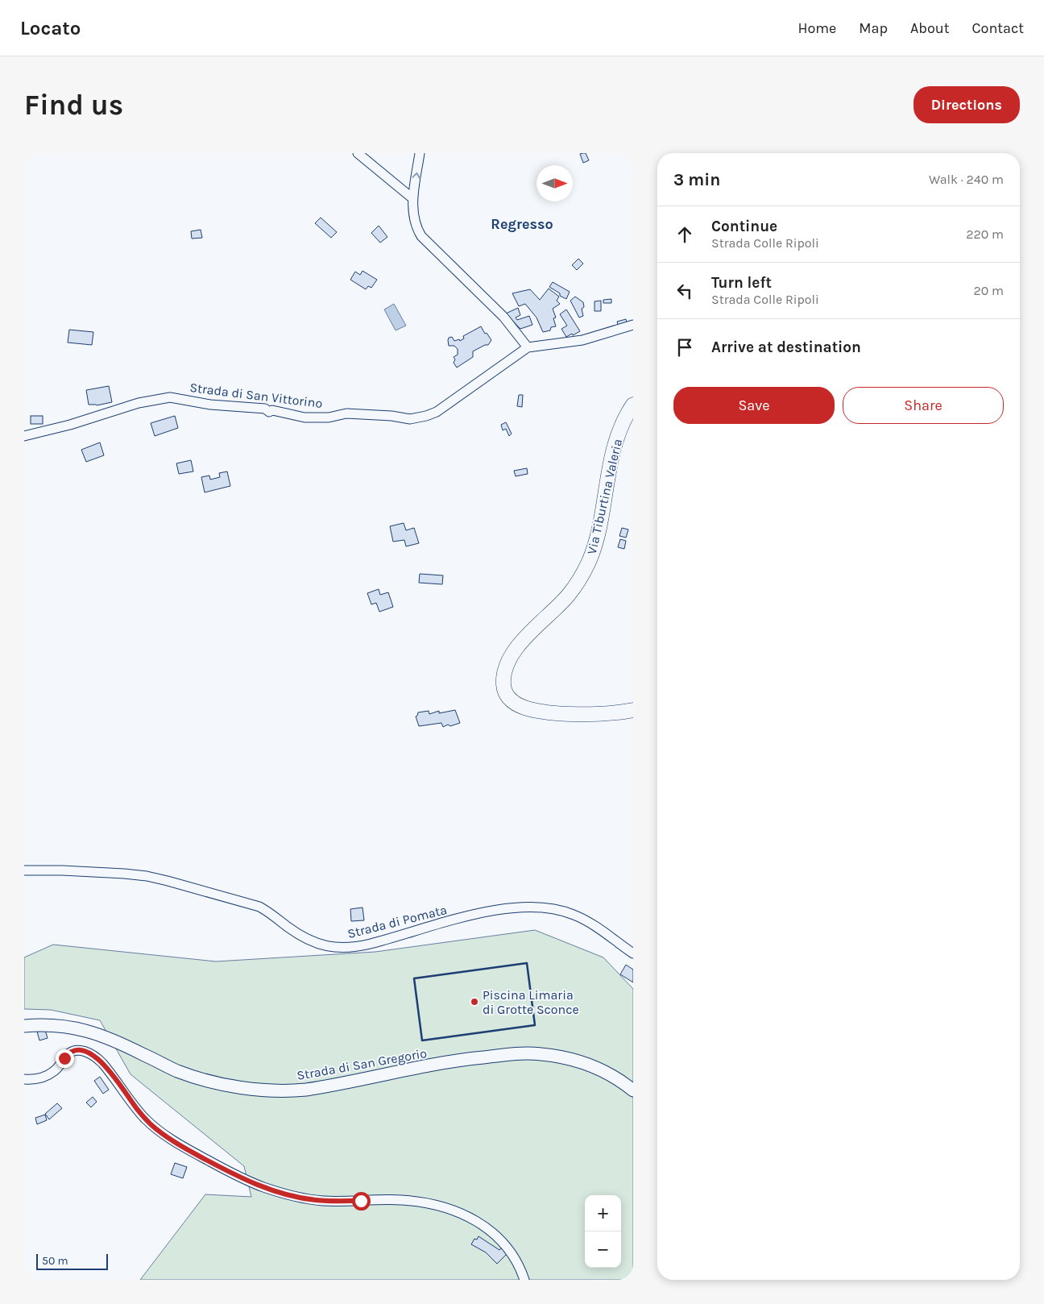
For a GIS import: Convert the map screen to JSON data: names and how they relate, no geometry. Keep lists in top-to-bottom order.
{
  "streets": {
    "main road": ["Via Tiburtina Valeria"],
    "street": ["Strada di San Vittorino", "Strada di Pomata", "Strada di San Gregorio"]
  },
  "districts": ["Regresso"],
  "places": ["Piscina Limaria di Grotte Sconce"],
  "scale_bar": "50 m",
  "north": "right",
  "page": {
    "header": "Locato",
    "nav": [
      "Home",
      "Map",
      "About",
      "Contact"
    ],
    "buttons": [
      "Directions",
      ["Save", "Share"]
    ],
    "title": "Find us",
    "heading": ["3 min", "Walk · 240 m"],
    "list": [
      ["Continue", "Strada Colle Ripoli", "220 m"],
      ["Turn left", "Strada Colle Ripoli", "20 m"],
      "Arrive at destination"
    ],
    "map_buttons": ["+", "−"],
    "scale": "50 m"
  }
}
